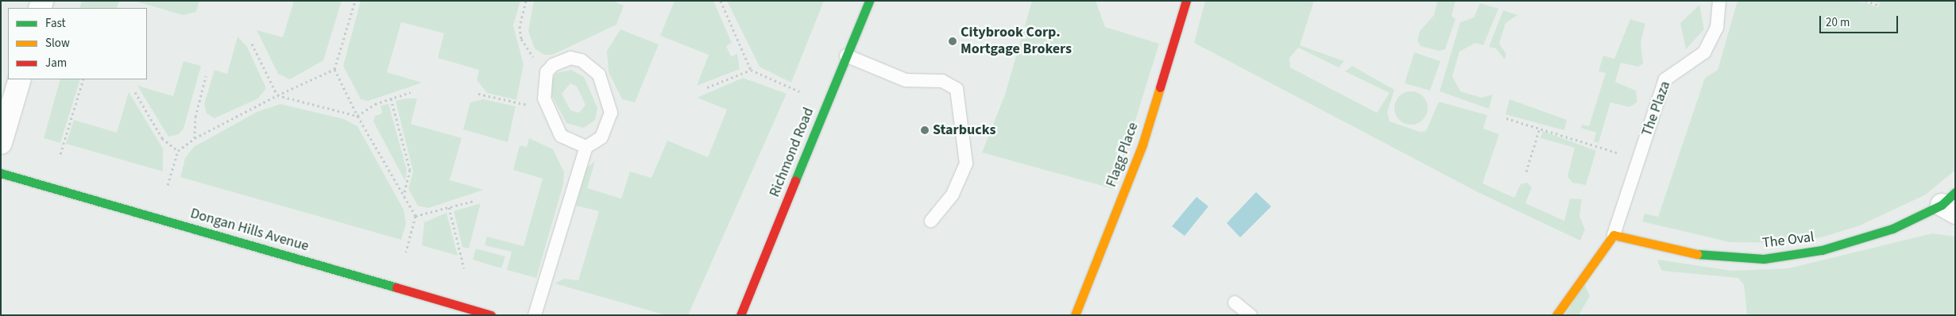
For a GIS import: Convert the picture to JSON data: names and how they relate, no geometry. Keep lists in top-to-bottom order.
{
  "streets": {
    "street": [
      "Richmond Road",
      "Flagg Place",
      "Dongan Hills Avenue",
      "The Oval"
    ],
    "lane": ["The Plaza"]
  },
  "crossings": [
    ["The Plaza", "The Oval"]
  ],
  "places": ["Citybrook Corp. Mortgage Brokers", "Starbucks"],
  "legend": ["Fast", "Slow", "Jam"],
  "scale_bar": "20 m"
}
